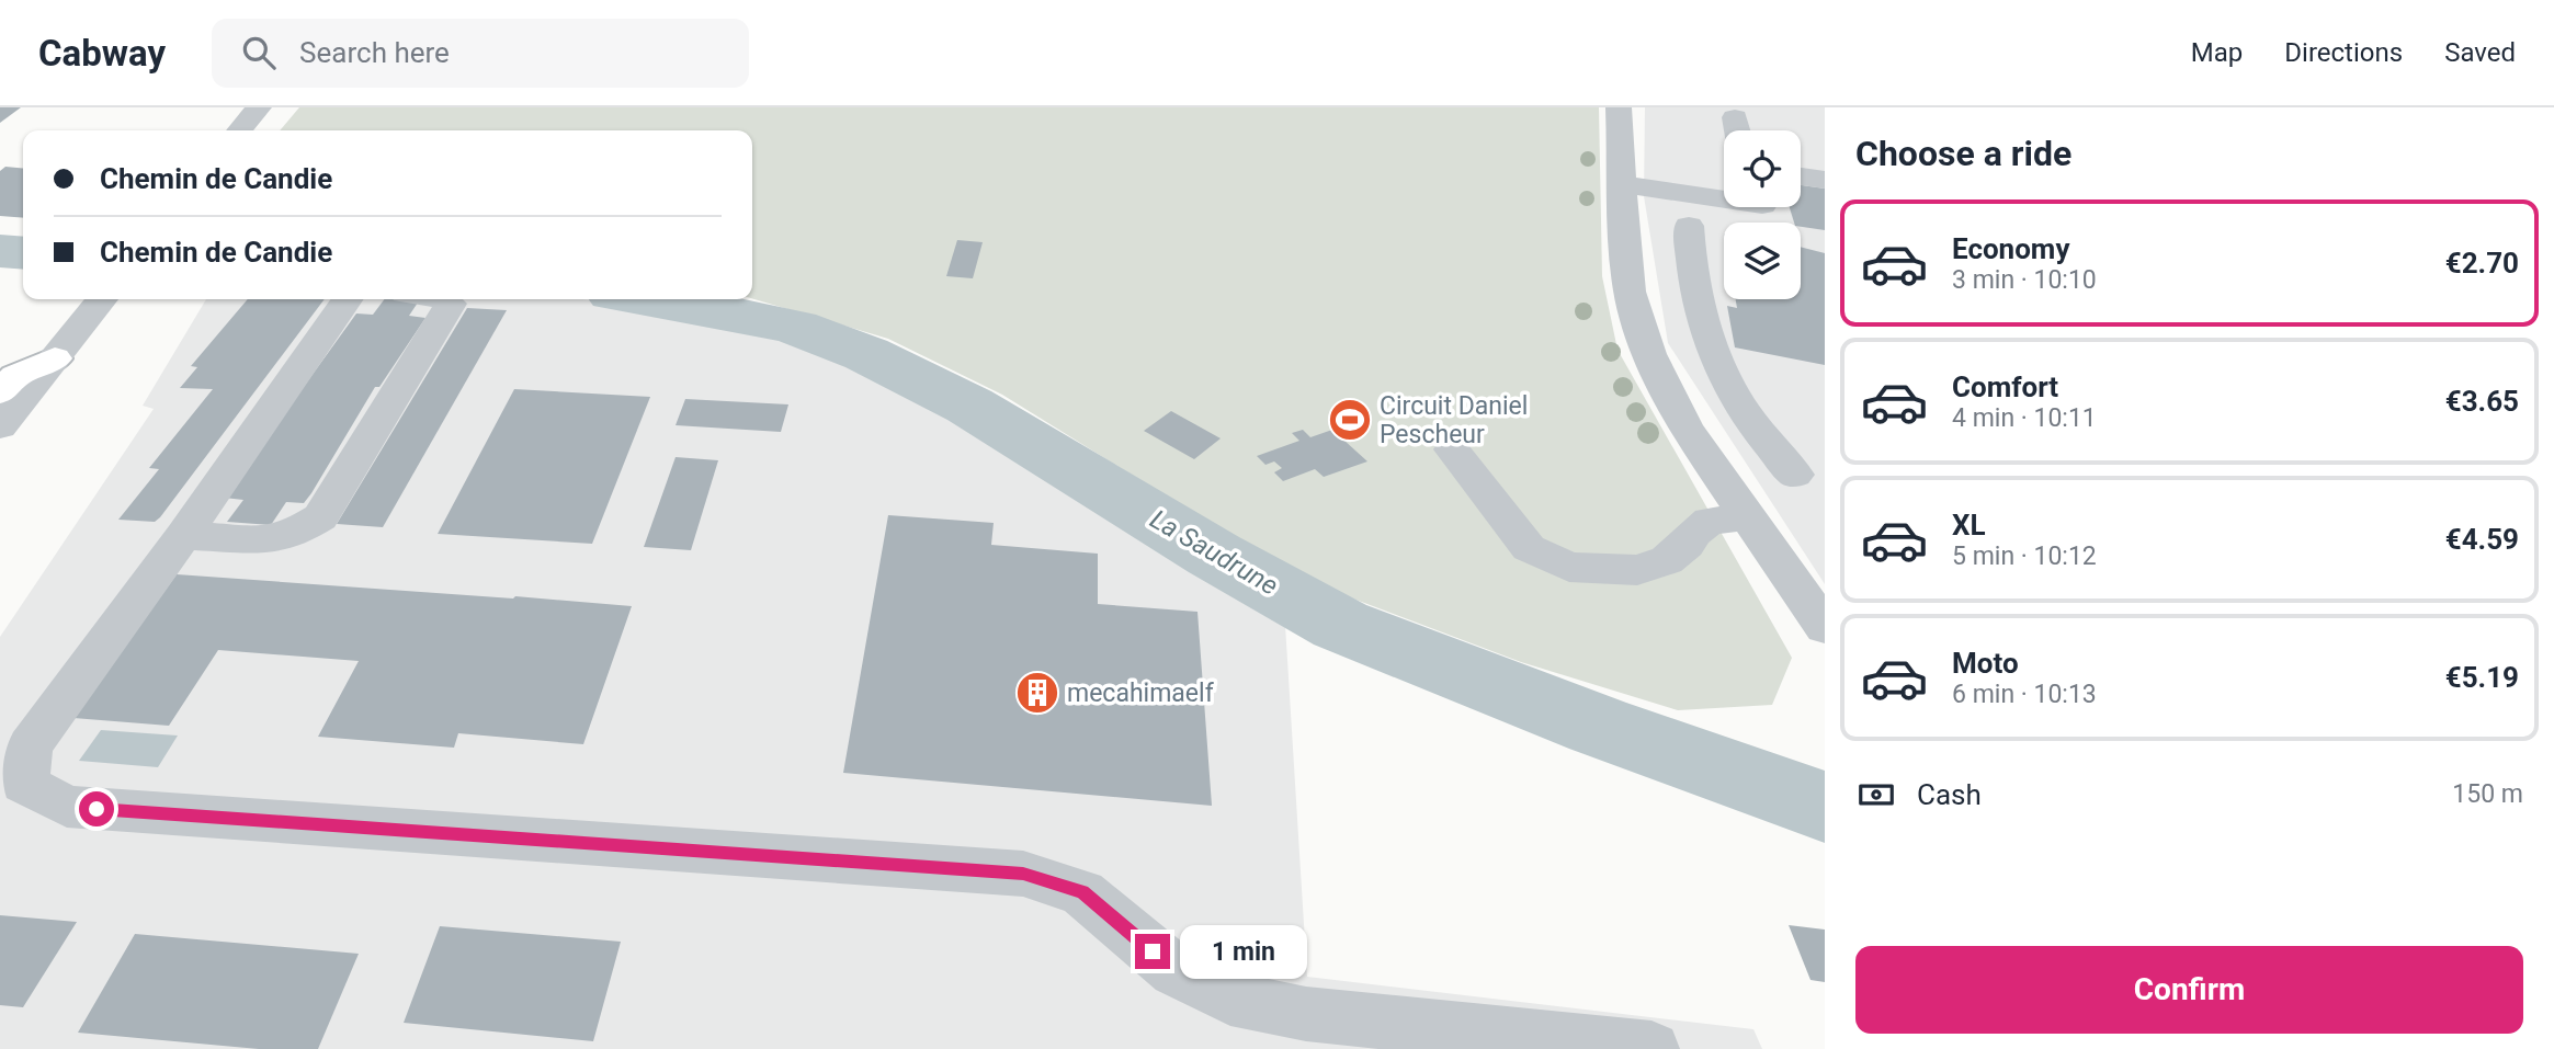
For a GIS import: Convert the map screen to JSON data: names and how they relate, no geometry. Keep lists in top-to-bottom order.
{
  "water": ["La Saudrune"],
  "places": {
    "sports": ["Circuit Daniel Pescheur"],
    "building": ["mecahimaelf"]
  },
  "page": {
    "header": "Cabway",
    "search": "Search here",
    "nav": ["Map", "Directions", "Saved"],
    "heading": "Choose a ride",
    "banner": ["Chemin de Candie", "Chemin de Candie"],
    "list": [
      {
        "name": "Economy",
        "note": "3 min · 10:10",
        "value": "€2.70"
      },
      {
        "name": "Comfort",
        "note": "4 min · 10:11",
        "value": "€3.65"
      },
      {
        "name": "XL",
        "note": "5 min · 10:12",
        "value": "€4.59"
      },
      {
        "name": "Moto",
        "note": "6 min · 10:13",
        "value": "€5.19"
      }
    ],
    "pay": ["Cash", "150 m"],
    "bubble": "1 min",
    "buttons": "Confirm"
  }
}
